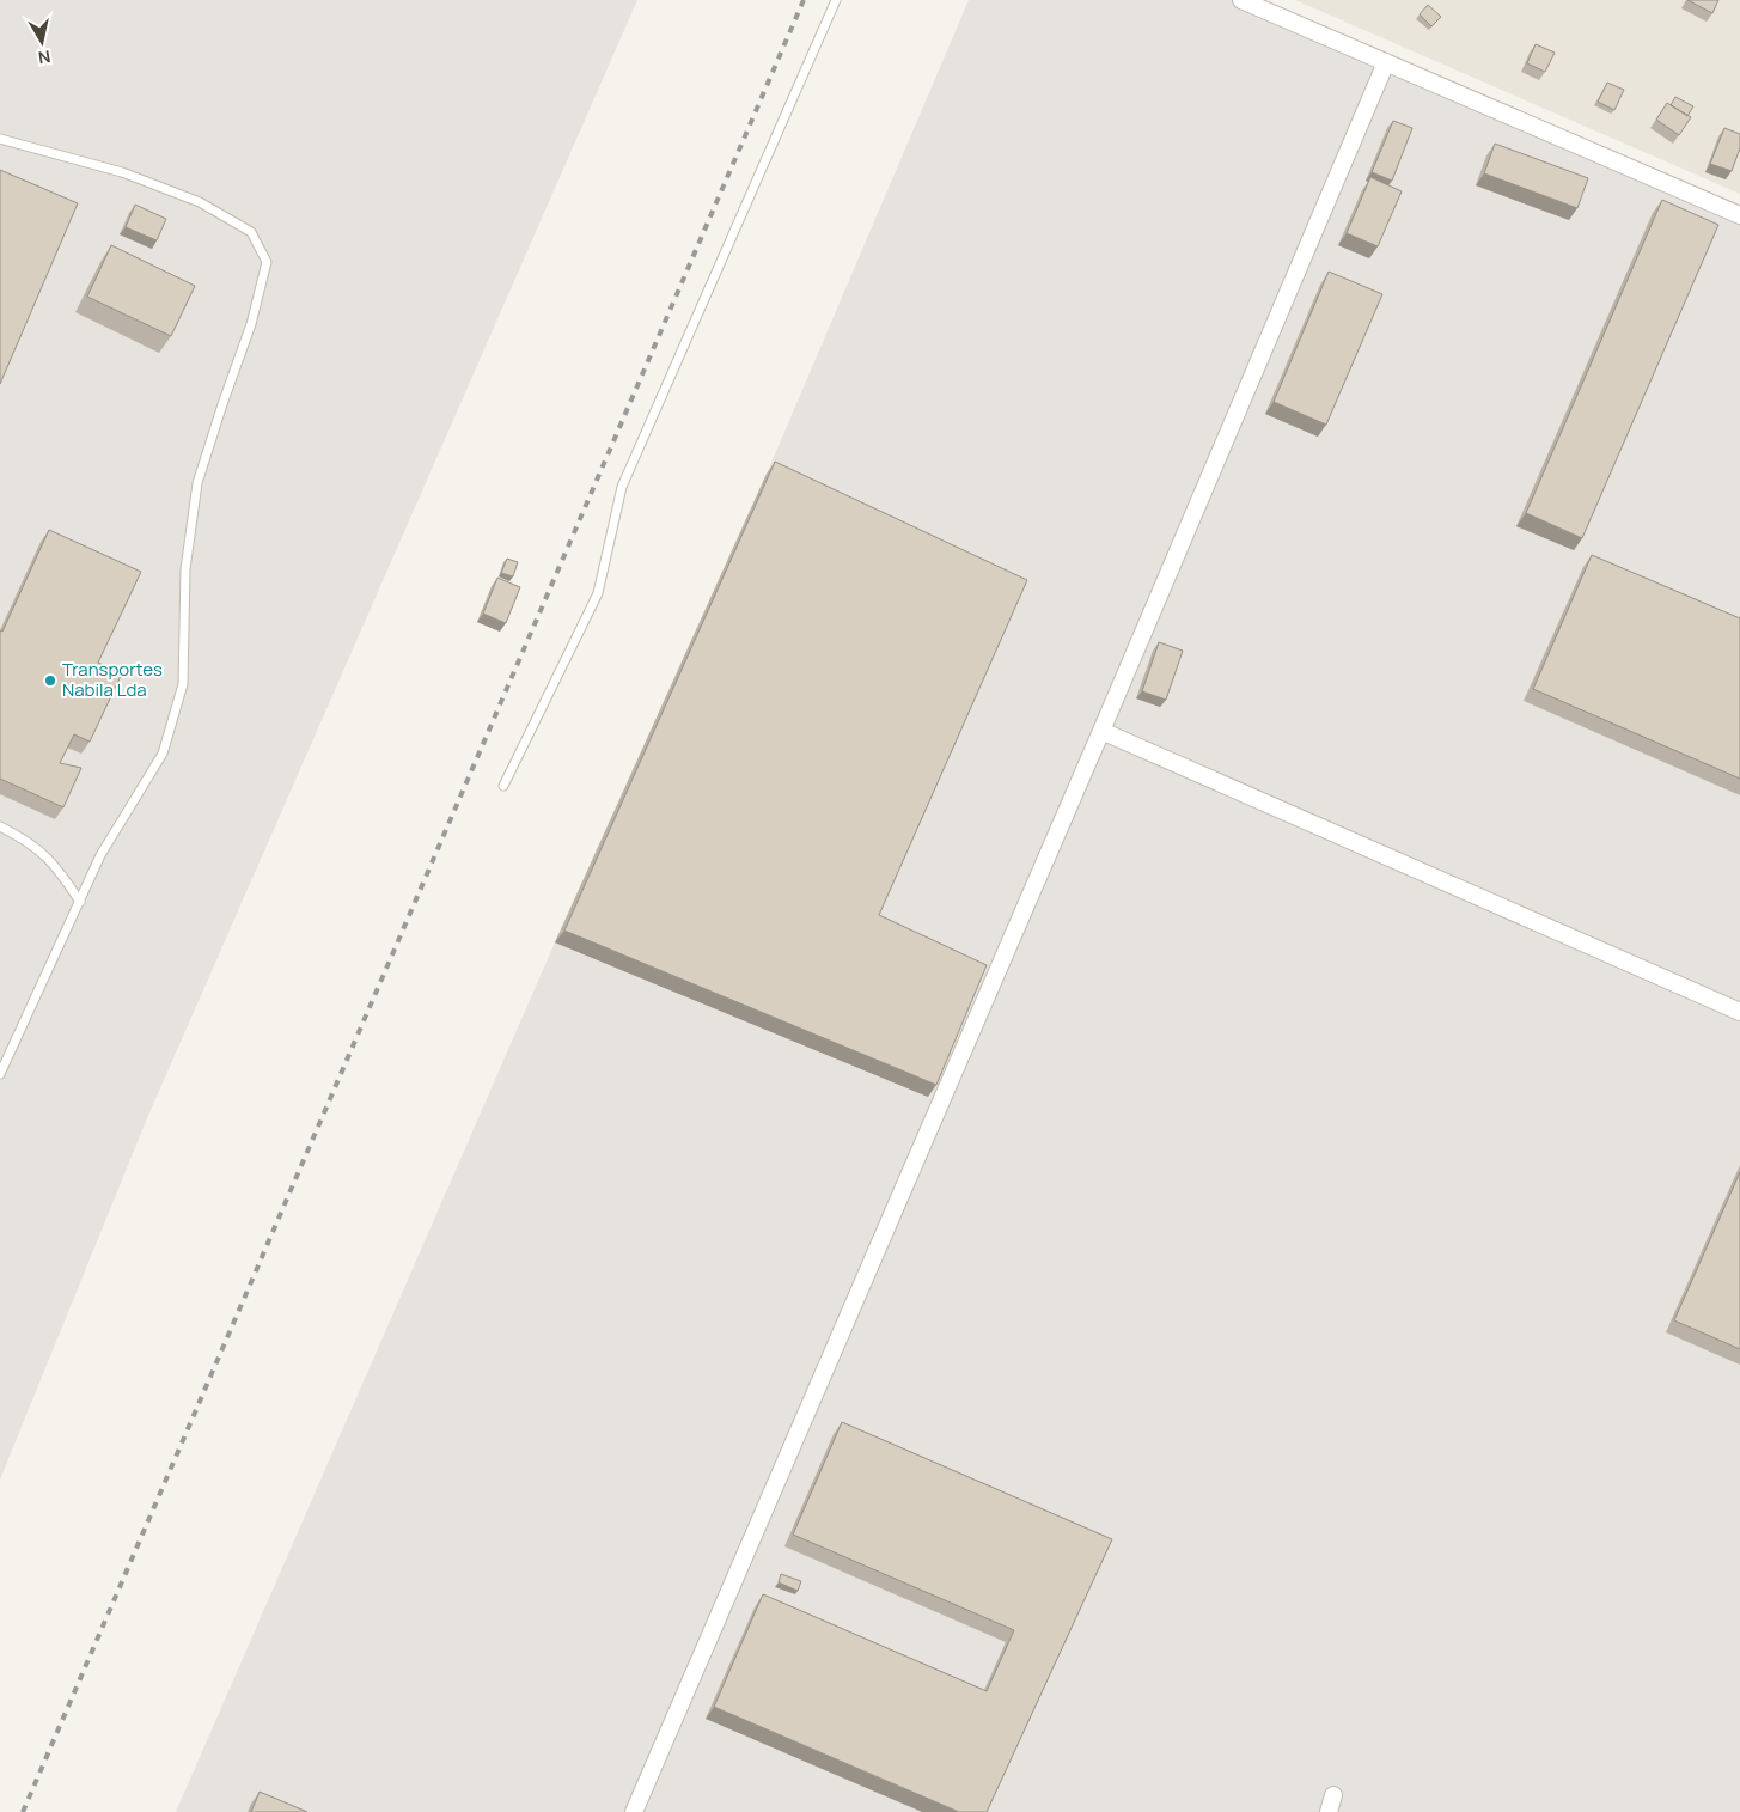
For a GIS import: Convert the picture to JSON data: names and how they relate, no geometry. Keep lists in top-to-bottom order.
{
  "places": ["Transportes Nabila Lda"],
  "north": "bottom"
}
